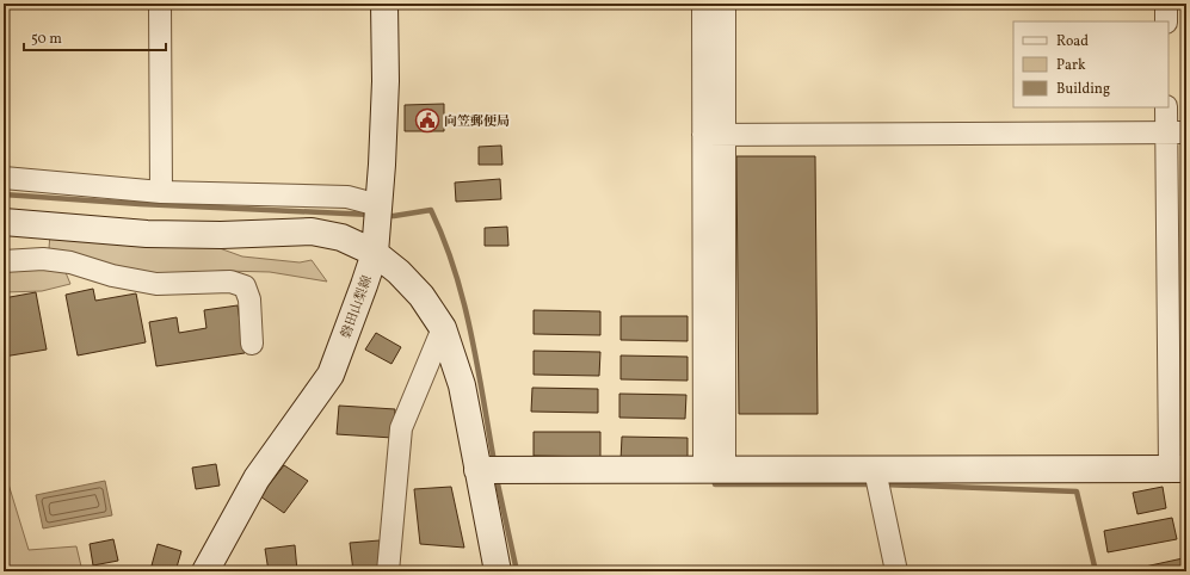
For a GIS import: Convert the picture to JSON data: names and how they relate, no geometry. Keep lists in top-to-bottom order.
{
  "streets": {
    "street": ["磐田山梨線"]
  },
  "places": {
    "public building": ["向笠郵便局"]
  },
  "legend": ["Road", "Park", "Building"],
  "scale_bar": "50 m"
}
